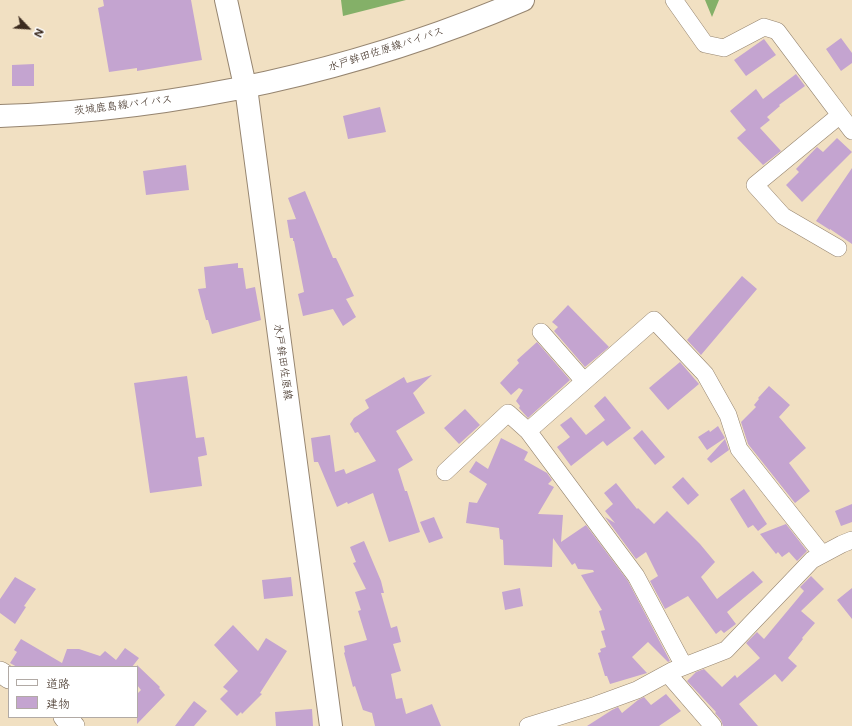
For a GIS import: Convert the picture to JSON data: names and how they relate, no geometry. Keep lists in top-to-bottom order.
{
  "streets": {
    "main road": ["水戸鉾田佐原線バイパス", "茨城鹿島線バイパス", "水戸鉾田佐原線"]
  },
  "crossings": [
    ["水戸鉾田佐原線バイパス", "茨城鹿島線バイパス"],
    ["水戸鉾田佐原線バイパス", "水戸鉾田佐原線"],
    ["茨城鹿島線バイパス", "水戸鉾田佐原線"]
  ],
  "legend": ["道路", "建物"],
  "north": "bottom right"
}
